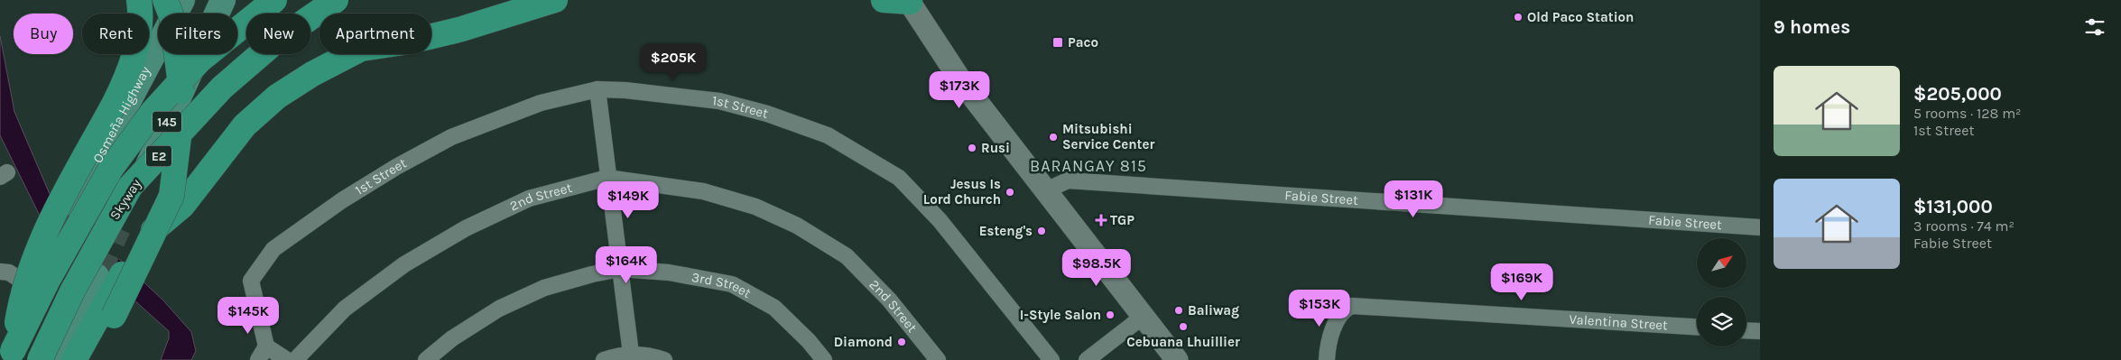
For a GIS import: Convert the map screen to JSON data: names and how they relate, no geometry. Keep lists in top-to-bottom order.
{
  "streets": {
    "highway": ["E2", "Skyway"],
    "main road": ["Osmeña Highway", "145"],
    "street": [
      "1st Street",
      "2nd Street",
      "Fabie Street",
      "3rd Street",
      "Valentina Street"
    ]
  },
  "districts": ["BARANGAY 815"],
  "places": {
    "other": [
      "Old Paco Station",
      "Mitsubishi Service Center",
      "Rusi",
      "Jesus Is Lord Church",
      "Esteng's",
      "Baliwag",
      "I-Style Salon",
      "Cebuana Lhuillier",
      "Diamond"
    ],
    "transit": ["Paco"],
    "health": ["TGP"]
  },
  "north": "top right",
  "page": {
    "heading": "9 homes",
    "chip": [
      "Buy",
      "Rent",
      "Filters",
      "New",
      "Apartment"
    ],
    "price": [
      "$205K",
      "$173K",
      "$131K",
      "$149K",
      "$164K",
      "$98.5K",
      "$169K",
      "$153K",
      "$145K"
    ],
    "list": [
      {
        "name": "$205,000",
        "note": "5 rooms · 128 m² · 1st Street"
      },
      {
        "name": "$131,000",
        "note": "3 rooms · 74 m² · Fabie Street"
      }
    ]
  }
}
